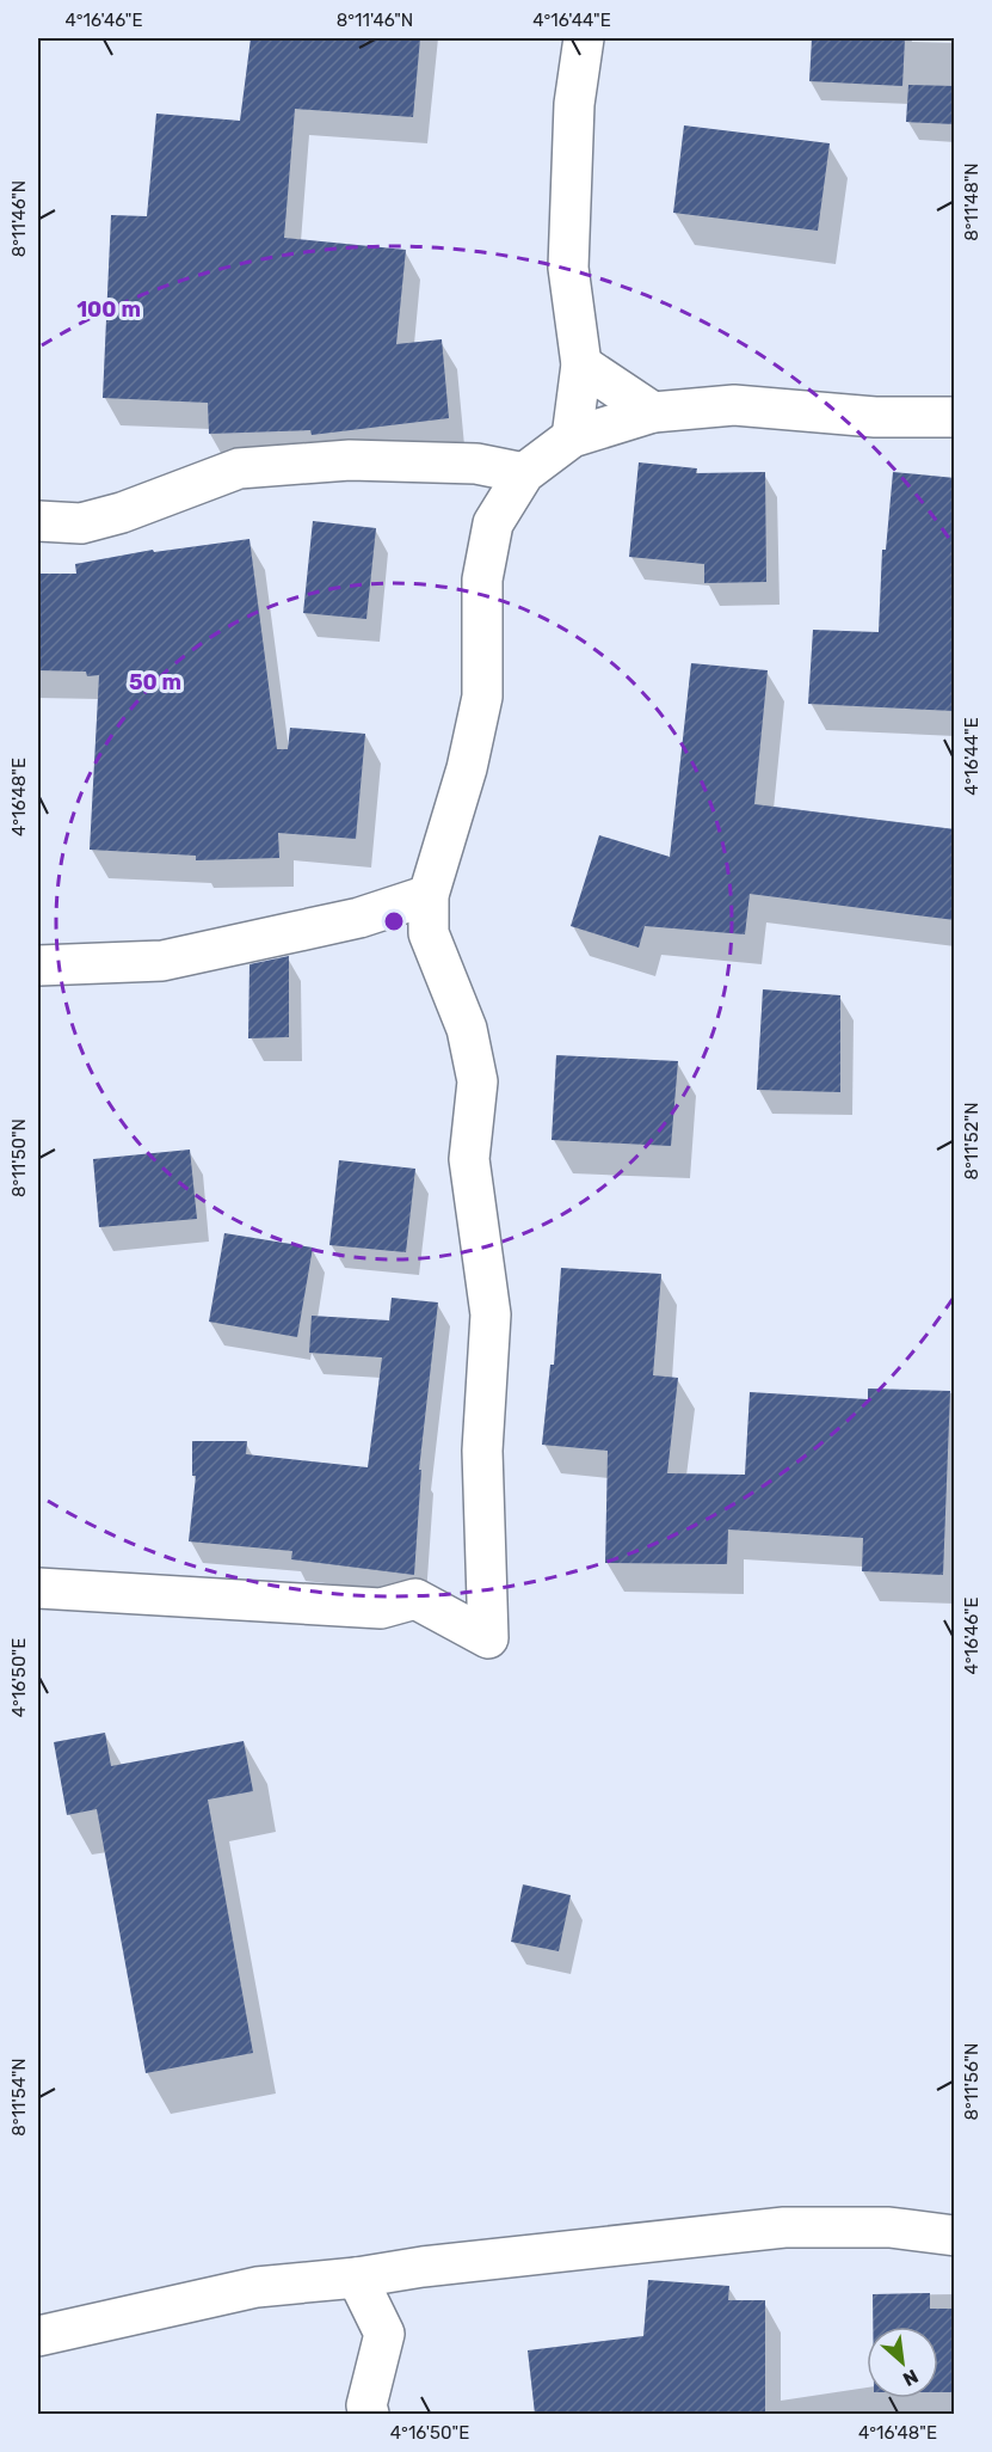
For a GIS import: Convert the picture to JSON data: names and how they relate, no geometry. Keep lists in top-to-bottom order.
{
  "north": "bottom right",
  "coordinates": [
    "4°16'46\"E",
    "8°11'46\"N",
    "4°16'44\"E",
    "8°11'48\"N",
    "4°16'48\"E",
    "8°11'52\"N",
    "8°11'50\"N",
    "4°16'50\"E",
    "8°11'56\"N",
    "8°11'54\"N"
  ],
  "rings": ["100 m", "50 m"]
}
